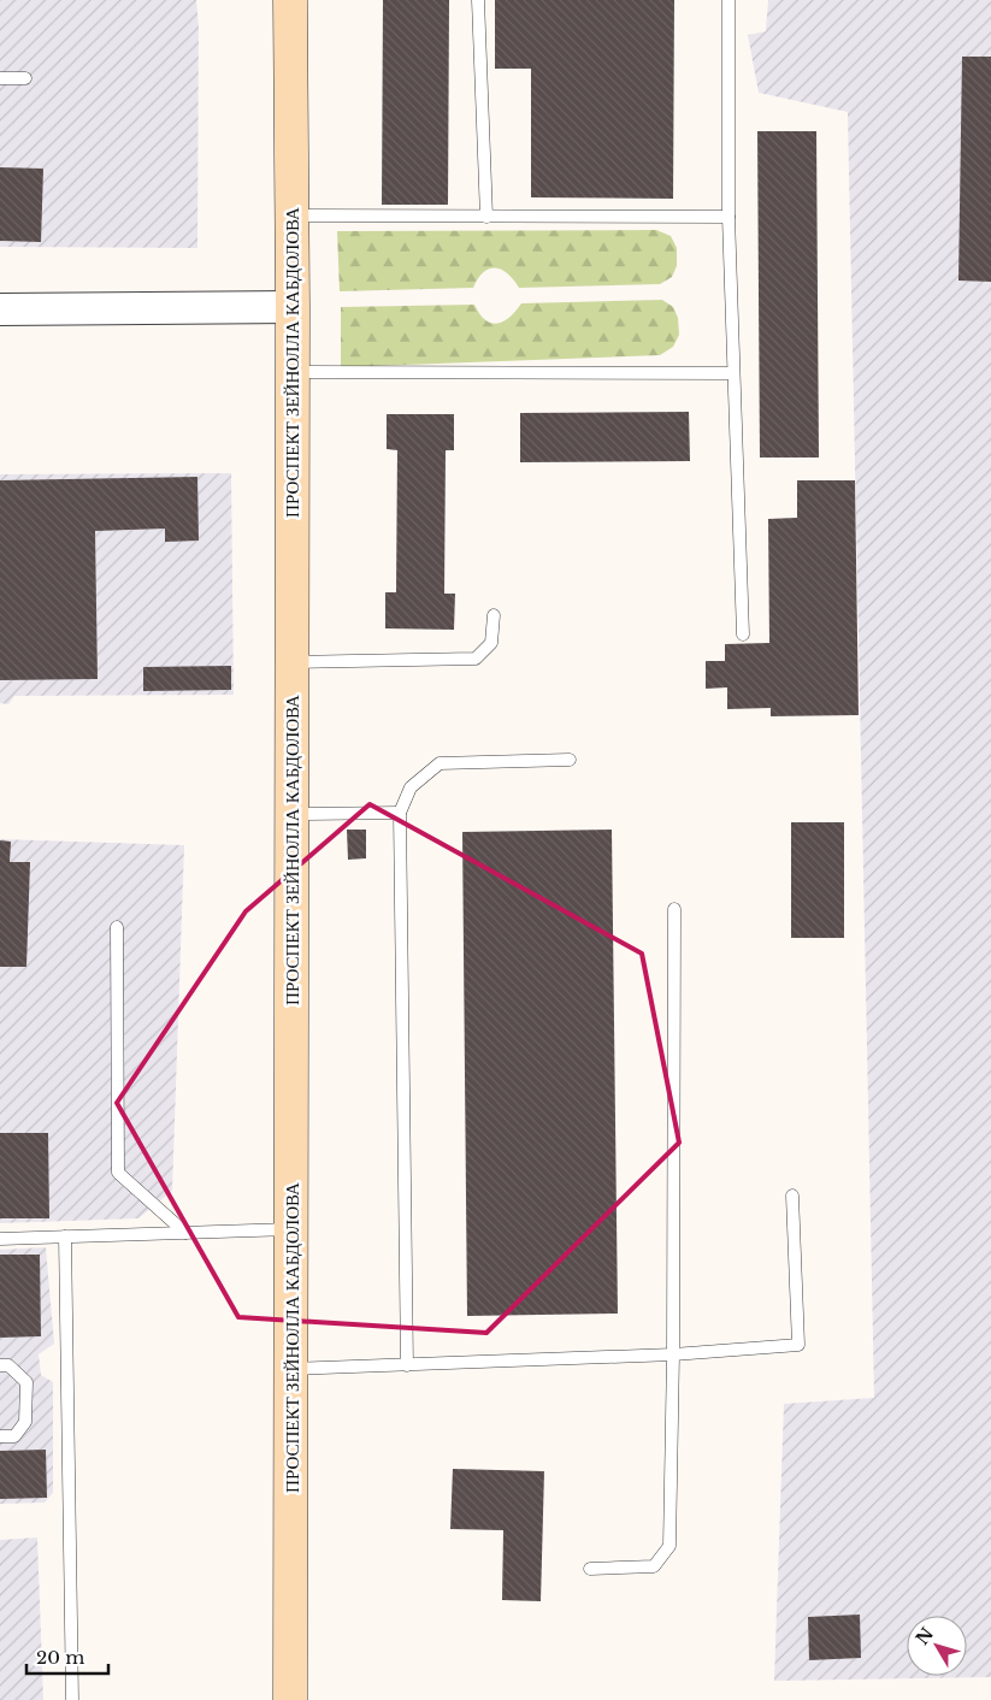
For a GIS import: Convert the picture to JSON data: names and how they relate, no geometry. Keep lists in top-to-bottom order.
{
  "streets": {
    "main road": ["ПРОСПЕКТ ЗЕЙНОЛЛА КАБДОЛОВА"]
  },
  "scale_bar": "20 m",
  "north": "top left"
}
